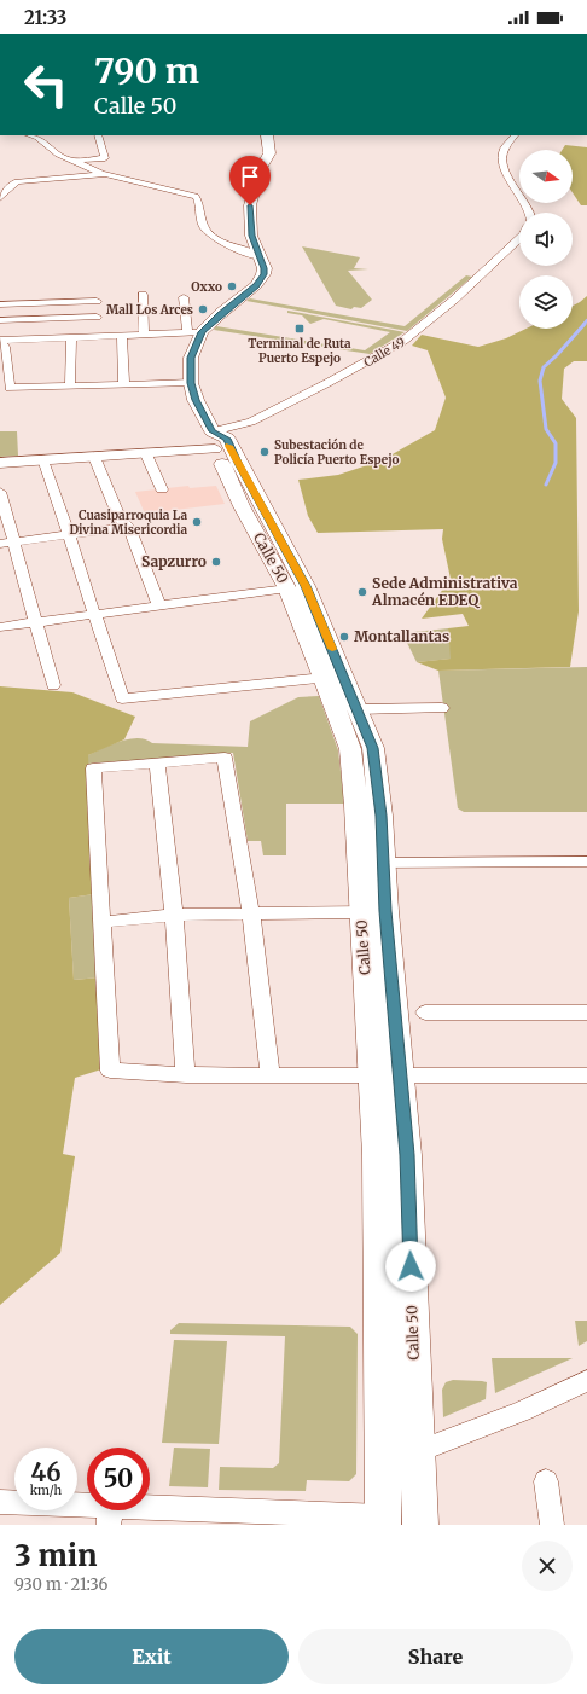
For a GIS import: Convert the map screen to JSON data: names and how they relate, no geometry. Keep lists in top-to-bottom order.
{
  "streets": {
    "main road": ["Calle 50"],
    "street": ["Calle 49"]
  },
  "crossings": [
    ["Calle 49", "Calle 50"]
  ],
  "places": {
    "other": [
      "Oxxo",
      "Mall Los Arces",
      "Subestación de Policía Puerto Espejo",
      "Cuasiparroquia La Divina Misericordia",
      "Sapzurro",
      "Sede Administrativa Almacén EDEQ",
      "Montallantas"
    ],
    "transit": ["Terminal de Ruta Puerto Espejo"]
  },
  "north": "right",
  "page": {
    "status": "21:33",
    "turn": ["790 m", "Calle 50"],
    "speed": "46 km/h",
    "limit": "50",
    "heading": ["3 min", "930 m · 21:36"],
    "buttons": ["Exit", "Share"]
  }
}
